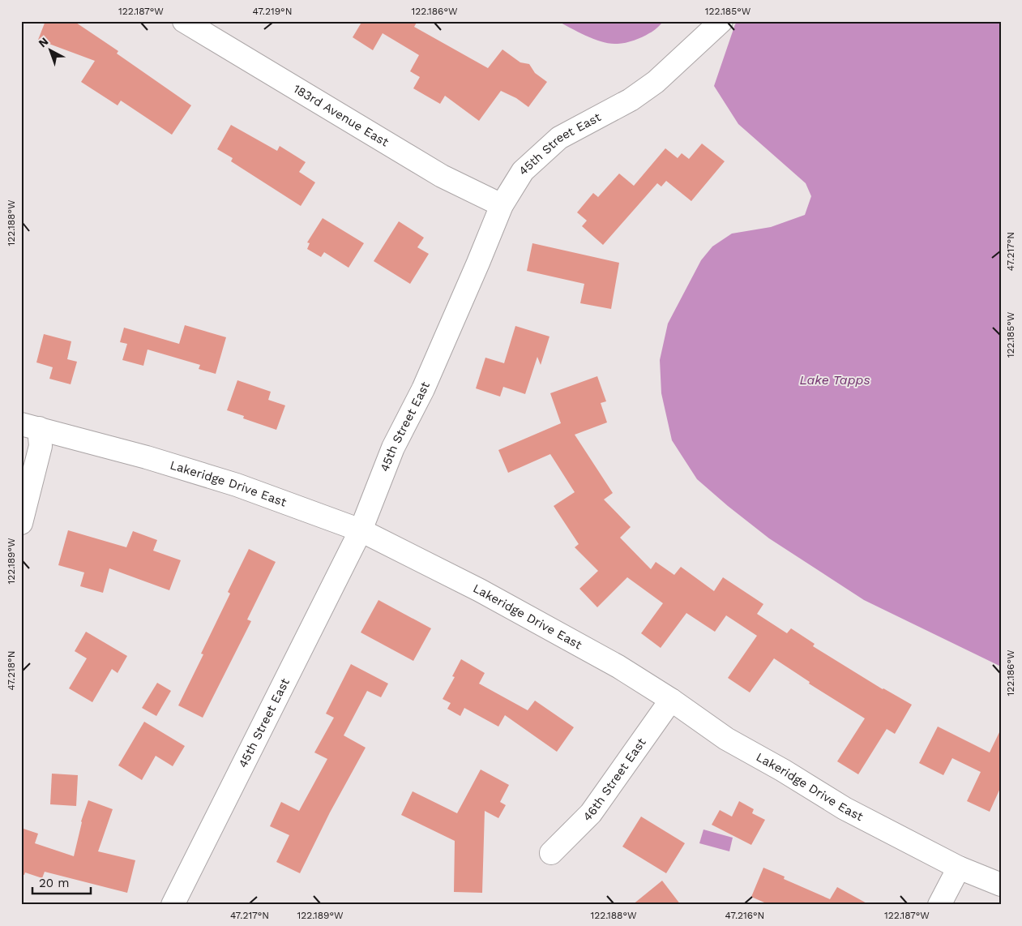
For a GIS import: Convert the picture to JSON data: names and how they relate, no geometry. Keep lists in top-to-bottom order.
{
  "streets": {
    "street": [
      "183rd Avenue East",
      "45th Street East",
      "Lakeridge Drive East",
      "46th Street East"
    ]
  },
  "crossings": [
    ["183rd Avenue East", "45th Street East"],
    ["45th Street East", "Lakeridge Drive East"],
    ["Lakeridge Drive East", "46th Street East"]
  ],
  "water": ["Lake Tapps"],
  "scale_bar": "20 m",
  "north": "top left",
  "coordinates": [
    "122.187°W",
    "47.219°N",
    "122.186°W",
    "122.185°W",
    "122.188°W",
    "47.217°N",
    "122.189°W",
    "47.218°N",
    "47.216°N"
  ]
}
